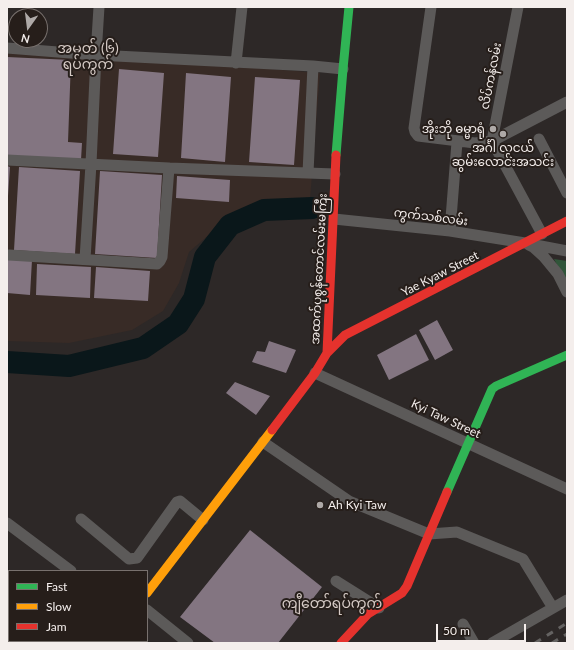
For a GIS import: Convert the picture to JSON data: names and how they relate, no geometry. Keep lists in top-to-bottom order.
{
  "streets": {
    "main road": ["အထက်ပုစွန်တောင်လမ်းမကြီး", "Yae Kyaw Street"],
    "street": ["လိပ်ကန်လမ်း", "ကွက်သစ်လမ်း", "Kyi Taw Street"]
  },
  "crossings": [
    ["ကွက်သစ်လမ်း", "အထက်ပုစွန်တောင်လမ်းမကြီး"],
    ["ကွက်သစ်လမ်း", "Yae Kyaw Street"],
    ["အထက်ပုစွန်တောင်လမ်းမကြီး", "Yae Kyaw Street"],
    ["အထက်ပုစွန်တောင်လမ်းမကြီး", "Kyi Taw Street"]
  ],
  "districts": ["အမှတ် (၆) ရပ်ကွက်", "ကျီတော်ရပ်ကွက်"],
  "places": ["အိုးဘို ဓမ္မာရုံ", "အင်္ဂါ လူငယ် ဆွမ်းလောင်းအသင်း", "Ah Kyi Taw"],
  "legend": ["Fast", "Slow", "Jam"],
  "scale_bar": "50 m",
  "north": "bottom"
}
